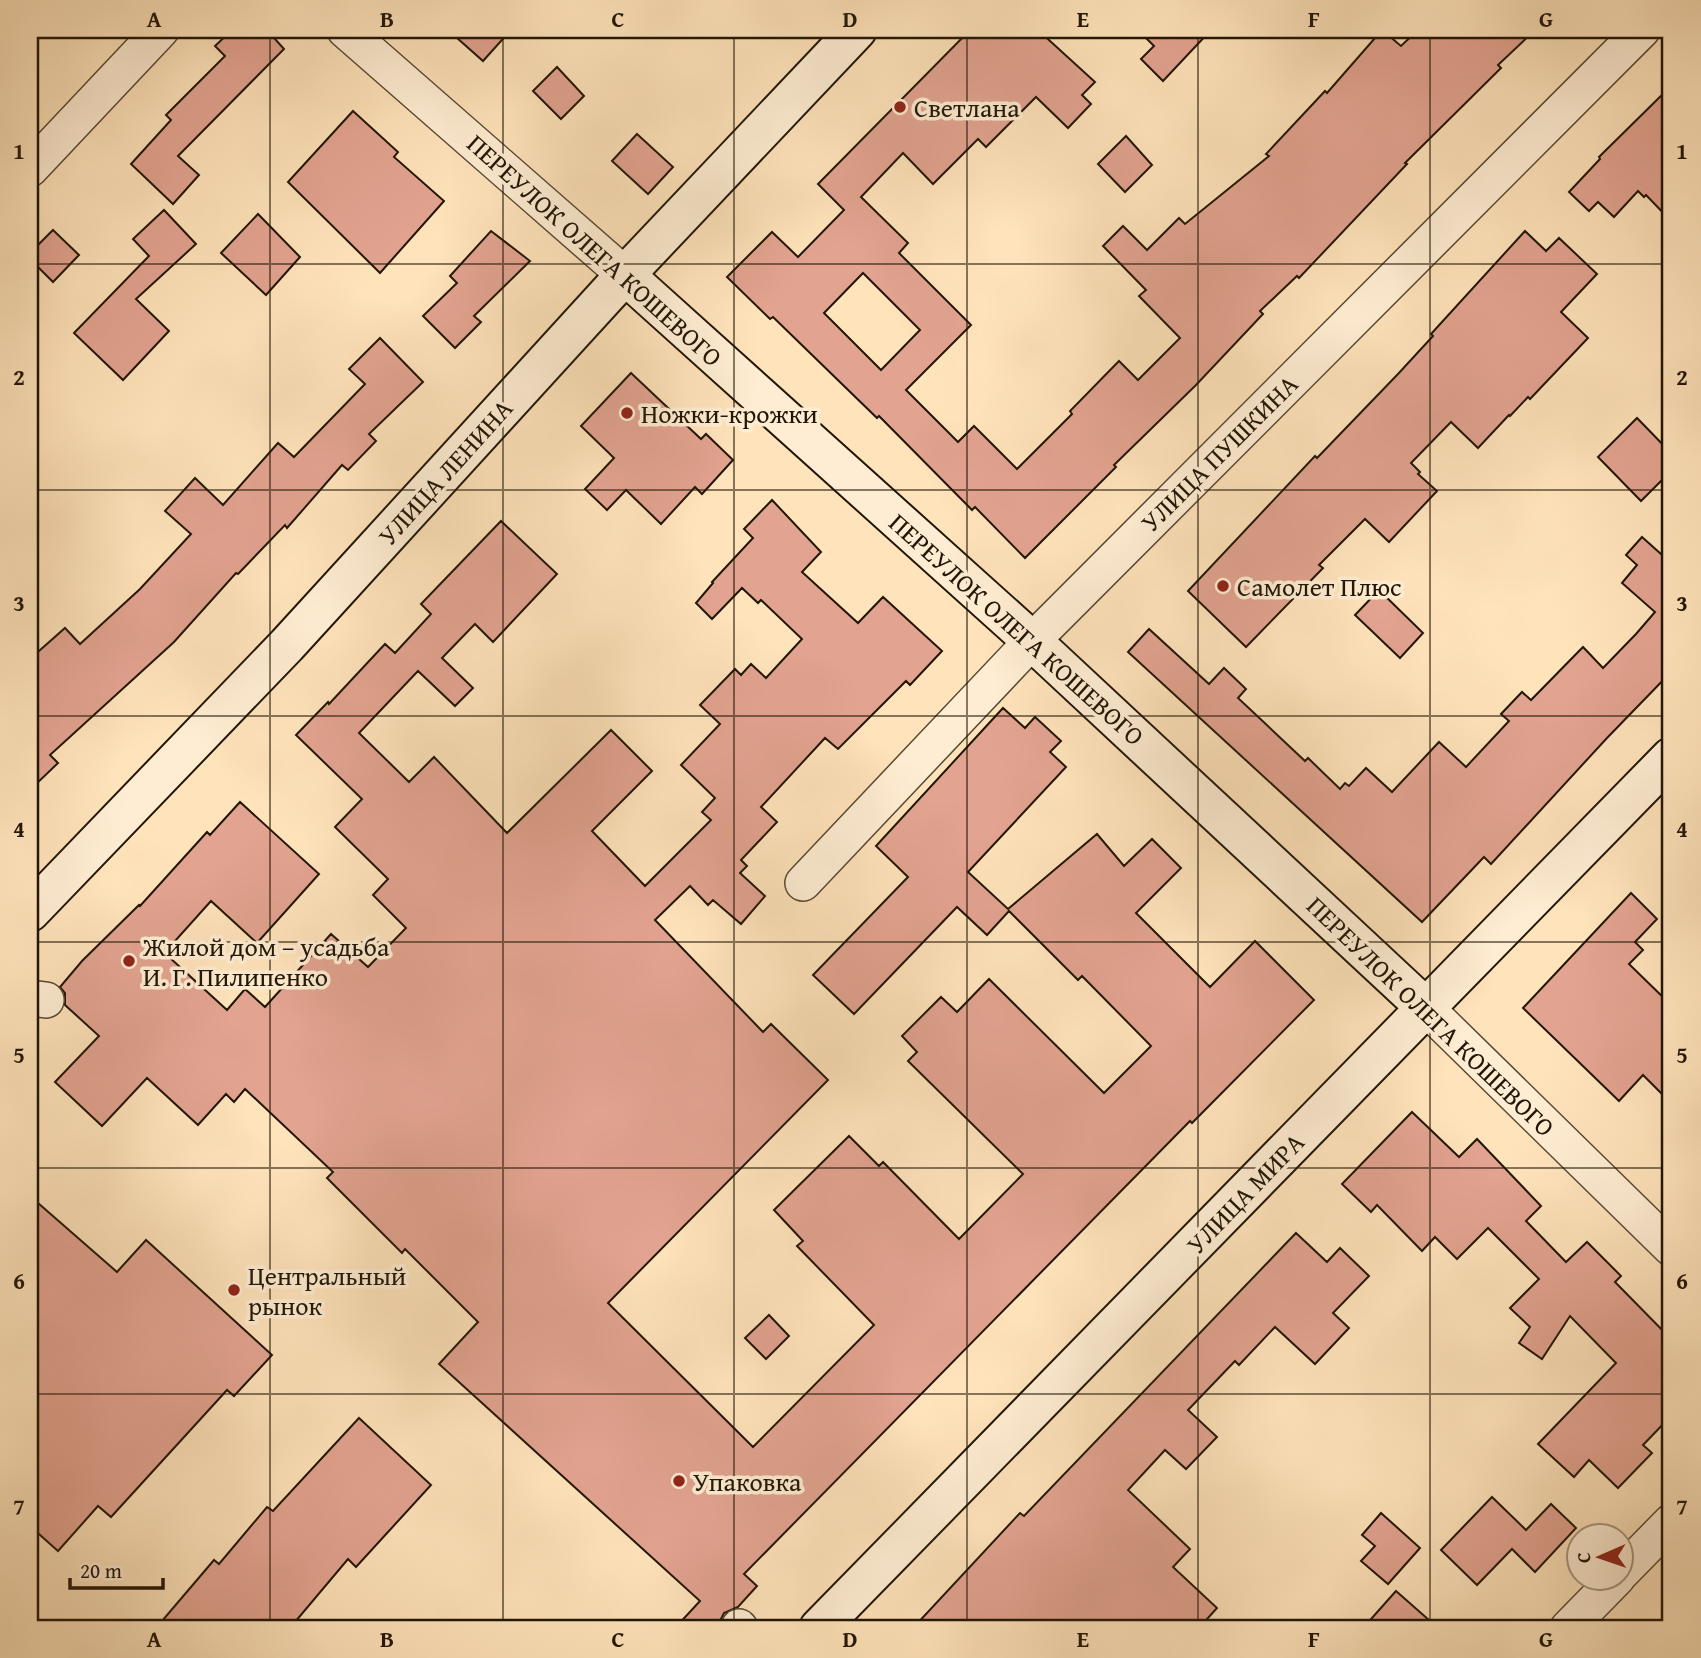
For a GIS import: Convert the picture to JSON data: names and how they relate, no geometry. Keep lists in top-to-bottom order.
{
  "streets": {
    "street": [
      "ПЕРЕУЛОК ОЛЕГА КОШЕВОГО",
      "УЛИЦА ПУШКИНА",
      "УЛИЦА ЛЕНИНА",
      "УЛИЦА МИРА"
    ]
  },
  "crossings": [
    ["ПЕРЕУЛОК ОЛЕГА КОШЕВОГО", "УЛИЦА ПУШКИНА"],
    ["ПЕРЕУЛОК ОЛЕГА КОШЕВОГО", "УЛИЦА ЛЕНИНА"],
    ["ПЕРЕУЛОК ОЛЕГА КОШЕВОГО", "УЛИЦА МИРА"]
  ],
  "places": [
    "Светлана",
    "Ножки-крожки",
    "Самолет Плюс",
    "Жилой дом – усадьба И. Г. Пилипенко",
    "Центральный рынок",
    "Упаковка"
  ],
  "scale_bar": "20 m",
  "north": "left",
  "grid": {
    "columns": [
      "A",
      "B",
      "C",
      "D",
      "E",
      "F",
      "G"
    ],
    "rows": [
      "1",
      "2",
      "3",
      "4",
      "5",
      "6",
      "7"
    ]
  }
}
